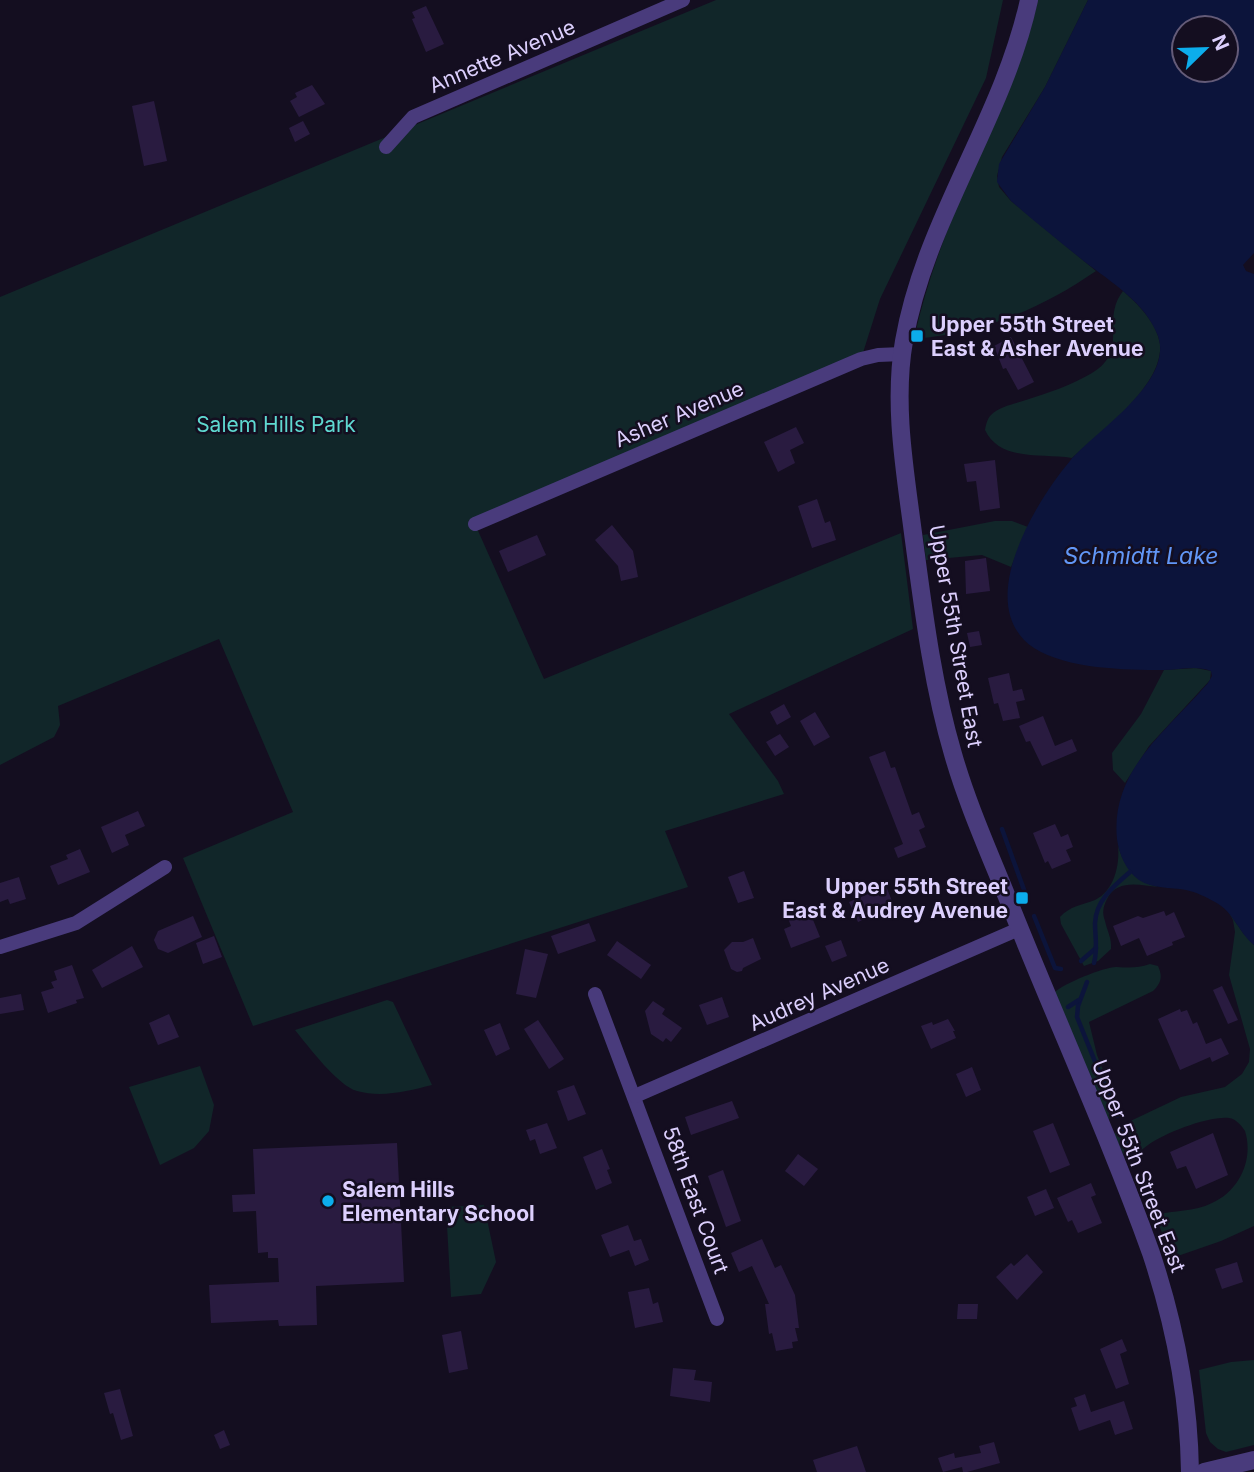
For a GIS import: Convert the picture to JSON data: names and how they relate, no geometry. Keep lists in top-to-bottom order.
{
  "streets": {
    "street": [
      "Annette Avenue",
      "Asher Avenue",
      "Upper 55th Street East",
      "Audrey Avenue",
      "58th East Court"
    ]
  },
  "crossings": [
    ["Asher Avenue", "Upper 55th Street East"],
    ["Upper 55th Street East", "Audrey Avenue"],
    ["Audrey Avenue", "58th East Court"]
  ],
  "water": ["Schmidtt Lake"],
  "parks": ["Salem Hills Park"],
  "places": {
    "transit": ["Upper 55th Street East & Asher Avenue", "Upper 55th Street East & Audrey Avenue"],
    "other": ["Salem Hills Elementary School"]
  },
  "north": "top right"
}
